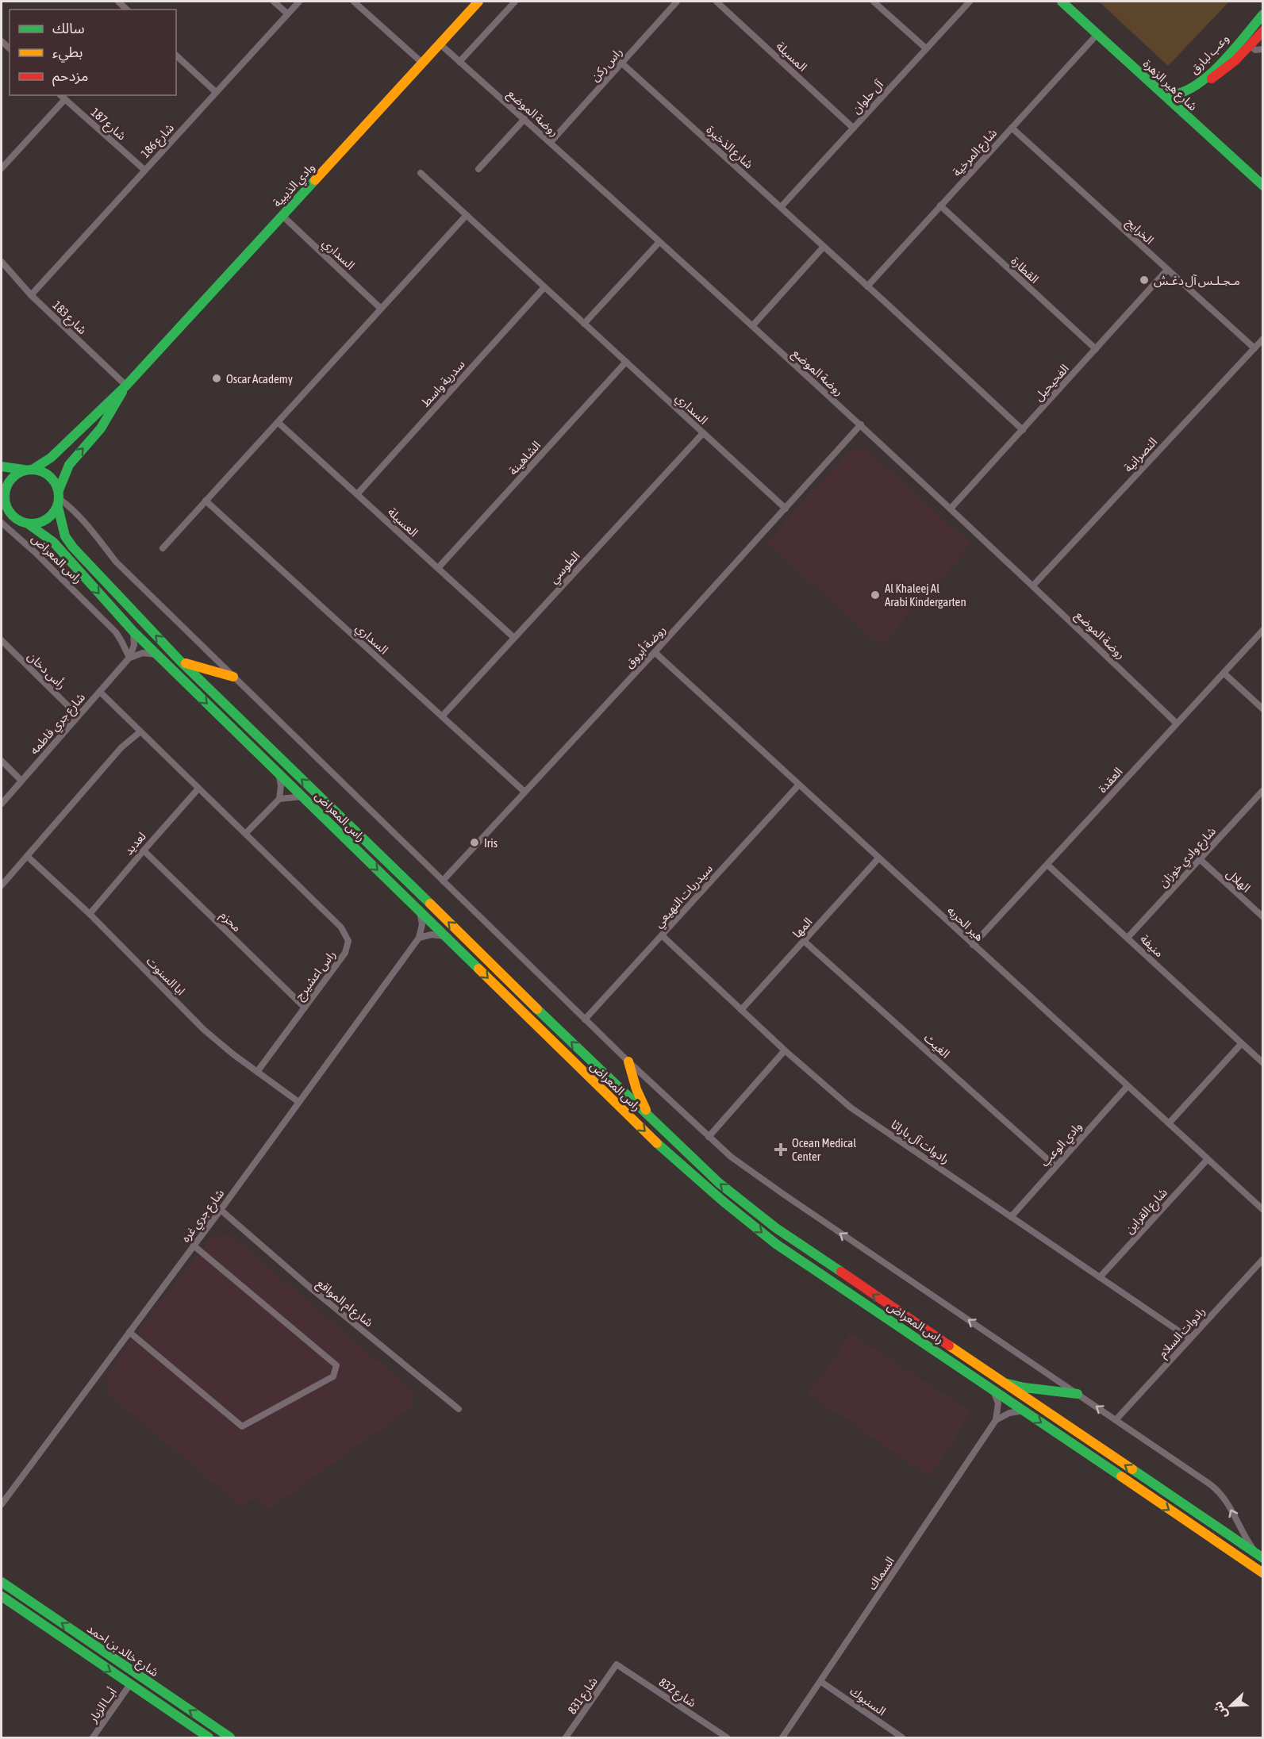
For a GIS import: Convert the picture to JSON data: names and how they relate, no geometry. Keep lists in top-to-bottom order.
{
  "streets": {
    "street": [
      "وعب لبارق",
      "المسيلة",
      "راس ركن",
      "شارع هير الزهرة",
      "آل حلوان",
      "روضة الموضع",
      "شارع 187",
      "شارع 186",
      "شارع الذخيرة",
      "شارع المرخية",
      "وادي الذيبية",
      "الخرايج",
      "السداري",
      "القطارة",
      "شارع 183",
      "الفحيحيل",
      "سدرية واسط",
      "النصرانية",
      "الشاهينة",
      "العسيلة",
      "راس المعراض",
      "الطوسي",
      "روضة أبروق",
      "رأس دخان",
      "شارع جري فاطمه",
      "العقدة",
      "لعديد",
      "شارع وادي خوزان",
      "الهلال",
      "سيدريات النهيعي",
      "محزم",
      "هير الحربه",
      "المها",
      "منيفة",
      "راس اعشيرج",
      "ابا السنوت",
      "الغيث",
      "رادوات آل باراثا",
      "وادي الوعب",
      "شارع القراين",
      "شارع جري غره",
      "شارع ام المواقع",
      "رادوات السلام",
      "السماك",
      "شارع خالد بن احمد",
      "شارع 832",
      "شارع 831",
      "السنبوك",
      "أبــا الزبار"
    ]
  },
  "crossings": [
    ["وعب لبارق", "شارع هير الزهرة"],
    ["المسيلة", "آل حلوان"],
    ["راس ركن", "روضة الموضع"],
    ["راس ركن", "شارع الذخيرة"],
    ["شارع هير الزهرة", "شارع المرخية"],
    ["آل حلوان", "شارع الذخيرة"],
    ["روضة الموضع", "وادي الذيبية"],
    ["روضة الموضع", "الفحيحيل"],
    ["روضة الموضع", "النصرانية"],
    ["روضة الموضع", "روضة أبروق"],
    ["روضة الموضع", "العقدة"],
    ["شارع 187", "شارع 186"],
    ["شارع 186", "شارع 183"],
    ["شارع الذخيرة", "شارع المرخية"],
    ["شارع الذخيرة", "الفحيحيل"],
    ["شارع المرخية", "الخرايج"],
    ["شارع المرخية", "القطارة"],
    ["وادي الذيبية", "السداري"],
    ["وادي الذيبية", "شارع 183"],
    ["وادي الذيبية", "راس المعراض"],
    ["الخرايج", "الفحيحيل"],
    ["الخرايج", "النصرانية"],
    ["السداري", "سدرية واسط"],
    ["السداري", "الشاهينة"],
    ["السداري", "الطوسي"],
    ["السداري", "روضة أبروق"],
    ["القطارة", "الفحيحيل"],
    ["سدرية واسط", "العسيلة"],
    ["الشاهينة", "العسيلة"],
    ["العسيلة", "الطوسي"],
    ["راس المعراض", "روضة أبروق"],
    ["راس المعراض", "شارع جري فاطمه"],
    ["راس المعراض", "سيدريات النهيعي"],
    ["راس المعراض", "رادوات السلام"],
    ["روضة أبروق", "هير الحربه"],
    ["رأس دخان", "شارع جري فاطمه"],
    ["شارع جري فاطمه", "راس اعشيرج"],
    ["العقدة", "هير الحربه"],
    ["العقدة", "منيفة"],
    ["لعديد", "محزم"],
    ["لعديد", "راس اعشيرج"],
    ["لعديد", "ابا السنوت"],
    ["شارع وادي خوزان", "الهلال"],
    ["شارع وادي خوزان", "منيفة"],
    ["سيدريات النهيعي", "هير الحربه"],
    ["سيدريات النهيعي", "رادوات آل باراثا"],
    ["محزم", "راس اعشيرج"],
    ["هير الحربه", "المها"],
    ["هير الحربه", "وادي الوعب"],
    ["هير الحربه", "شارع القراين"],
    ["المها", "الغيث"],
    ["المها", "رادوات آل باراثا"],
    ["راس اعشيرج", "ابا السنوت"],
    ["ابا السنوت", "شارع جري غره"],
    ["الغيث", "وادي الوعب"],
    ["رادوات آل باراثا", "وادي الوعب"],
    ["رادوات آل باراثا", "شارع القراين"],
    ["رادوات آل باراثا", "رادوات السلام"],
    ["شارع جري غره", "شارع ام المواقع"],
    ["السماك", "السنبوك"],
    ["شارع خالد بن احمد", "أبــا الزبار"],
    ["شارع 832", "شارع 831"]
  ],
  "places": {
    "other": [
      "مـجـلـس آل دغـش",
      "Oscar Academy",
      "Al Khaleej Al Arabi Kindergarten",
      "Iris"
    ],
    "health": ["Ocean Medical Center"]
  },
  "legend": ["سالك", "بطيء", "مزدحم"],
  "north": "bottom left"
}
